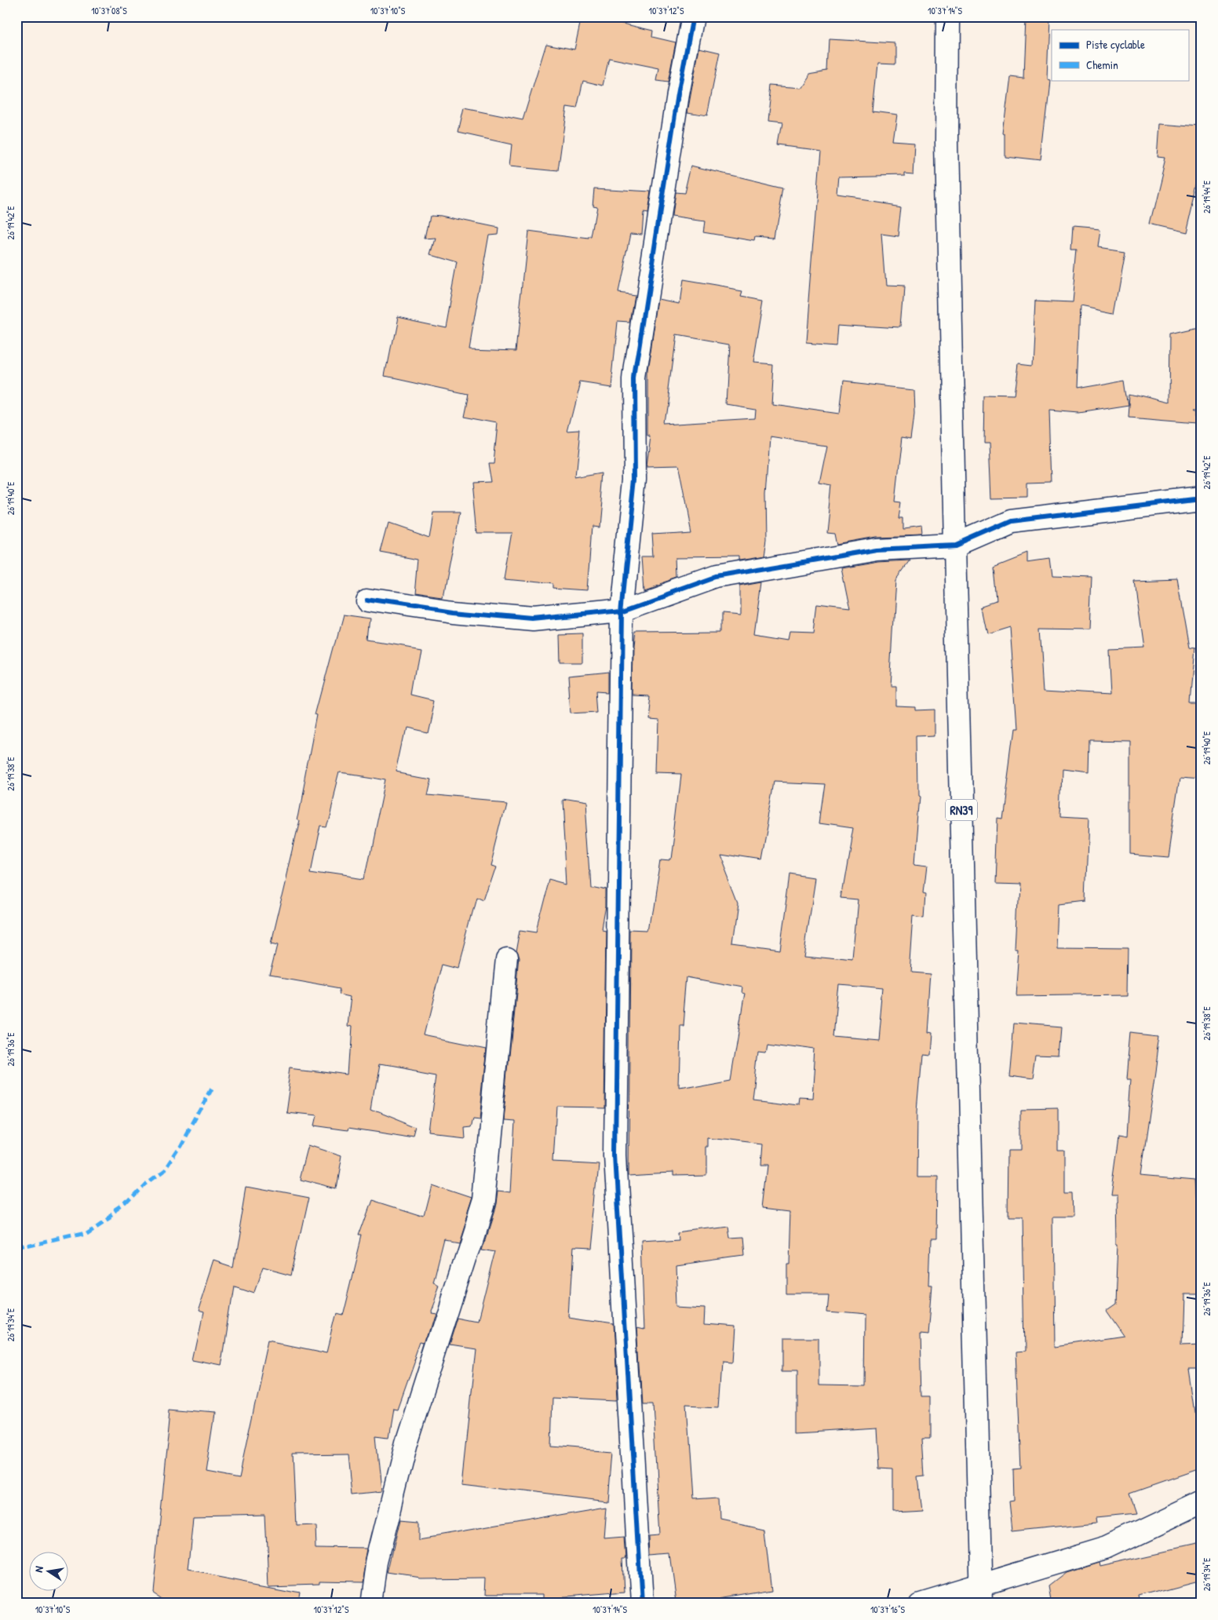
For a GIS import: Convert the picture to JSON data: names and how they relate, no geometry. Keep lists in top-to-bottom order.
{
  "streets": {
    "main road": ["RN39"]
  },
  "legend": ["Piste cyclable", "Chemin"],
  "north": "left",
  "coordinates": [
    "10°37'08\"S",
    "10°37'10\"S",
    "10°37'12\"S",
    "10°37'14\"S",
    "26°19'44\"E",
    "26°19'42\"E",
    "26°19'40\"E",
    "26°19'38\"E",
    "26°19'36\"E",
    "26°19'34\"E",
    "10°37'16\"S"
  ]
}
